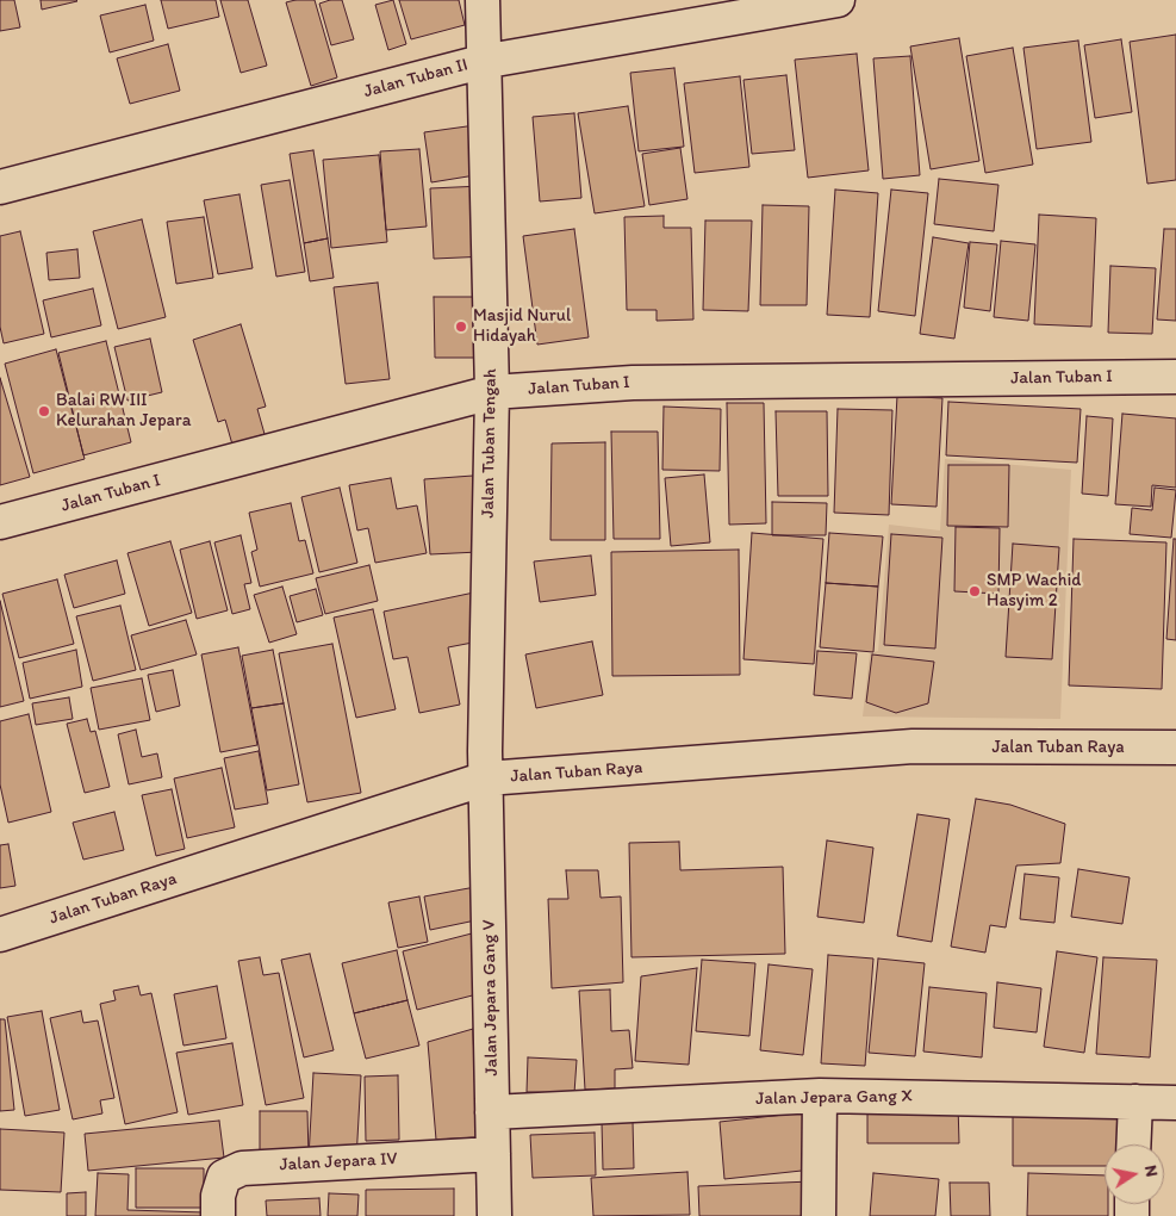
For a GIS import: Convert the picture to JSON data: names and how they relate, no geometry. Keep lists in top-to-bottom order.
{
  "streets": {
    "street": [
      "Jalan Tuban II",
      "Jalan Tuban I",
      "Jalan Tuban Tengah",
      "Jalan Tuban Raya",
      "Jalan Jepara Gang V",
      "Jalan Jepara Gang X",
      "Jalan Jepara IV"
    ]
  },
  "crossings": [
    ["Jalan Tuban II", "Jalan Tuban Tengah"],
    ["Jalan Tuban I", "Jalan Tuban Tengah"],
    ["Jalan Tuban Tengah", "Jalan Tuban Raya"],
    ["Jalan Tuban Tengah", "Jalan Jepara Gang V"],
    ["Jalan Tuban Raya", "Jalan Jepara Gang V"],
    ["Jalan Jepara Gang V", "Jalan Jepara Gang X"],
    ["Jalan Jepara Gang V", "Jalan Jepara IV"]
  ],
  "places": ["Masjid Nurul Hidayah", "Balai RW III Kelurahan Jepara", "SMP Wachid Hasyim 2"],
  "north": "right"
}
